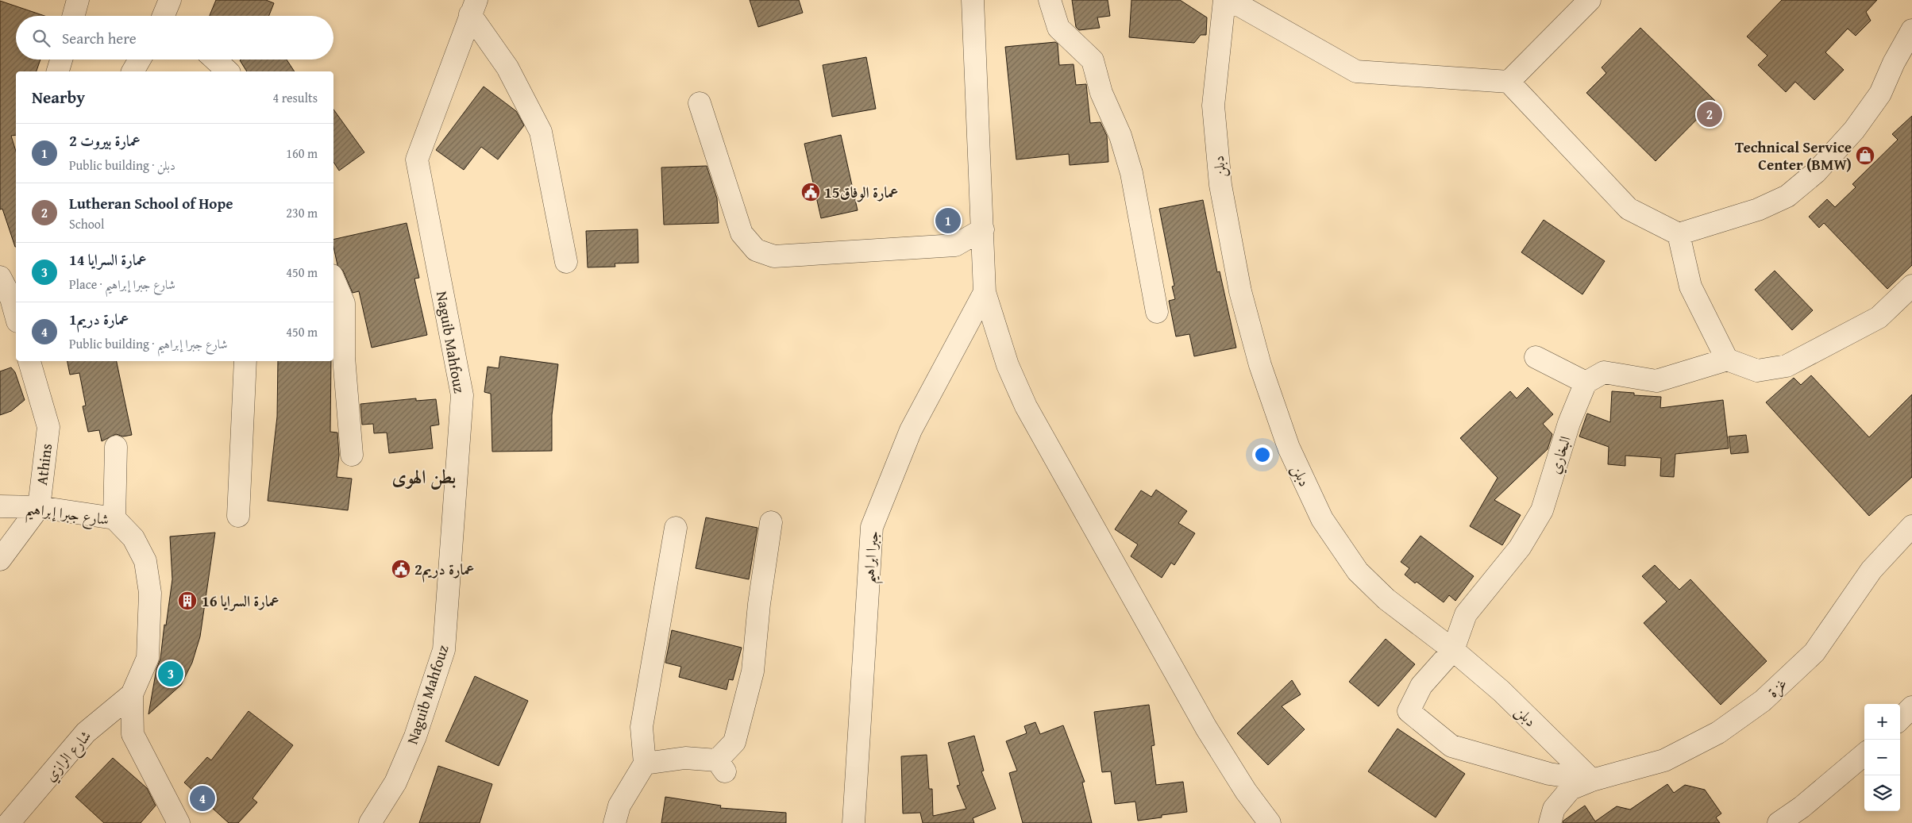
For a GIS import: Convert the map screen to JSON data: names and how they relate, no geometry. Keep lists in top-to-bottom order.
{
  "streets": {
    "street": [
      "دبلن",
      "Naguib Mahfouz",
      "البخاري",
      "Athins",
      "شارع جبرا إبراهيم",
      "جبرا ابراهيم",
      "غزة",
      "شارع الرازي"
    ]
  },
  "crossings": [
    ["دبلن", "البخاري"],
    ["دبلن", "غزة"],
    ["Athins", "شارع جبرا إبراهيم"],
    ["شارع جبرا إبراهيم", "شارع الرازي"]
  ],
  "districts": ["بطن الهوى"],
  "places": {
    "shop": ["Technical Service Center (BMW)"],
    "public building": ["عمارة الوفاق15", "عمارة دريم2"],
    "building": ["عمارة السرايا 16"]
  },
  "page": {
    "search": "Search here",
    "heading": ["Nearby", "4 results"],
    "pins": [
      "2",
      "1",
      "3",
      "4"
    ],
    "list": [
      {
        "mark": "1",
        "name": "عمارة بيروت 2",
        "note": "Public building · دبلن",
        "value": "160 m"
      },
      {
        "mark": "2",
        "name": "Lutheran School of Hope",
        "note": "School",
        "value": "230 m"
      },
      {
        "mark": "3",
        "name": "عمارة السرايا 14",
        "note": "Place · شارع جبرا إبراهيم",
        "value": "450 m"
      },
      {
        "mark": "4",
        "name": "عمارة دريم1",
        "note": "Public building · شارع جبرا إبراهيم",
        "value": "450 m"
      }
    ],
    "map_buttons": ["+", "−"]
  }
}
